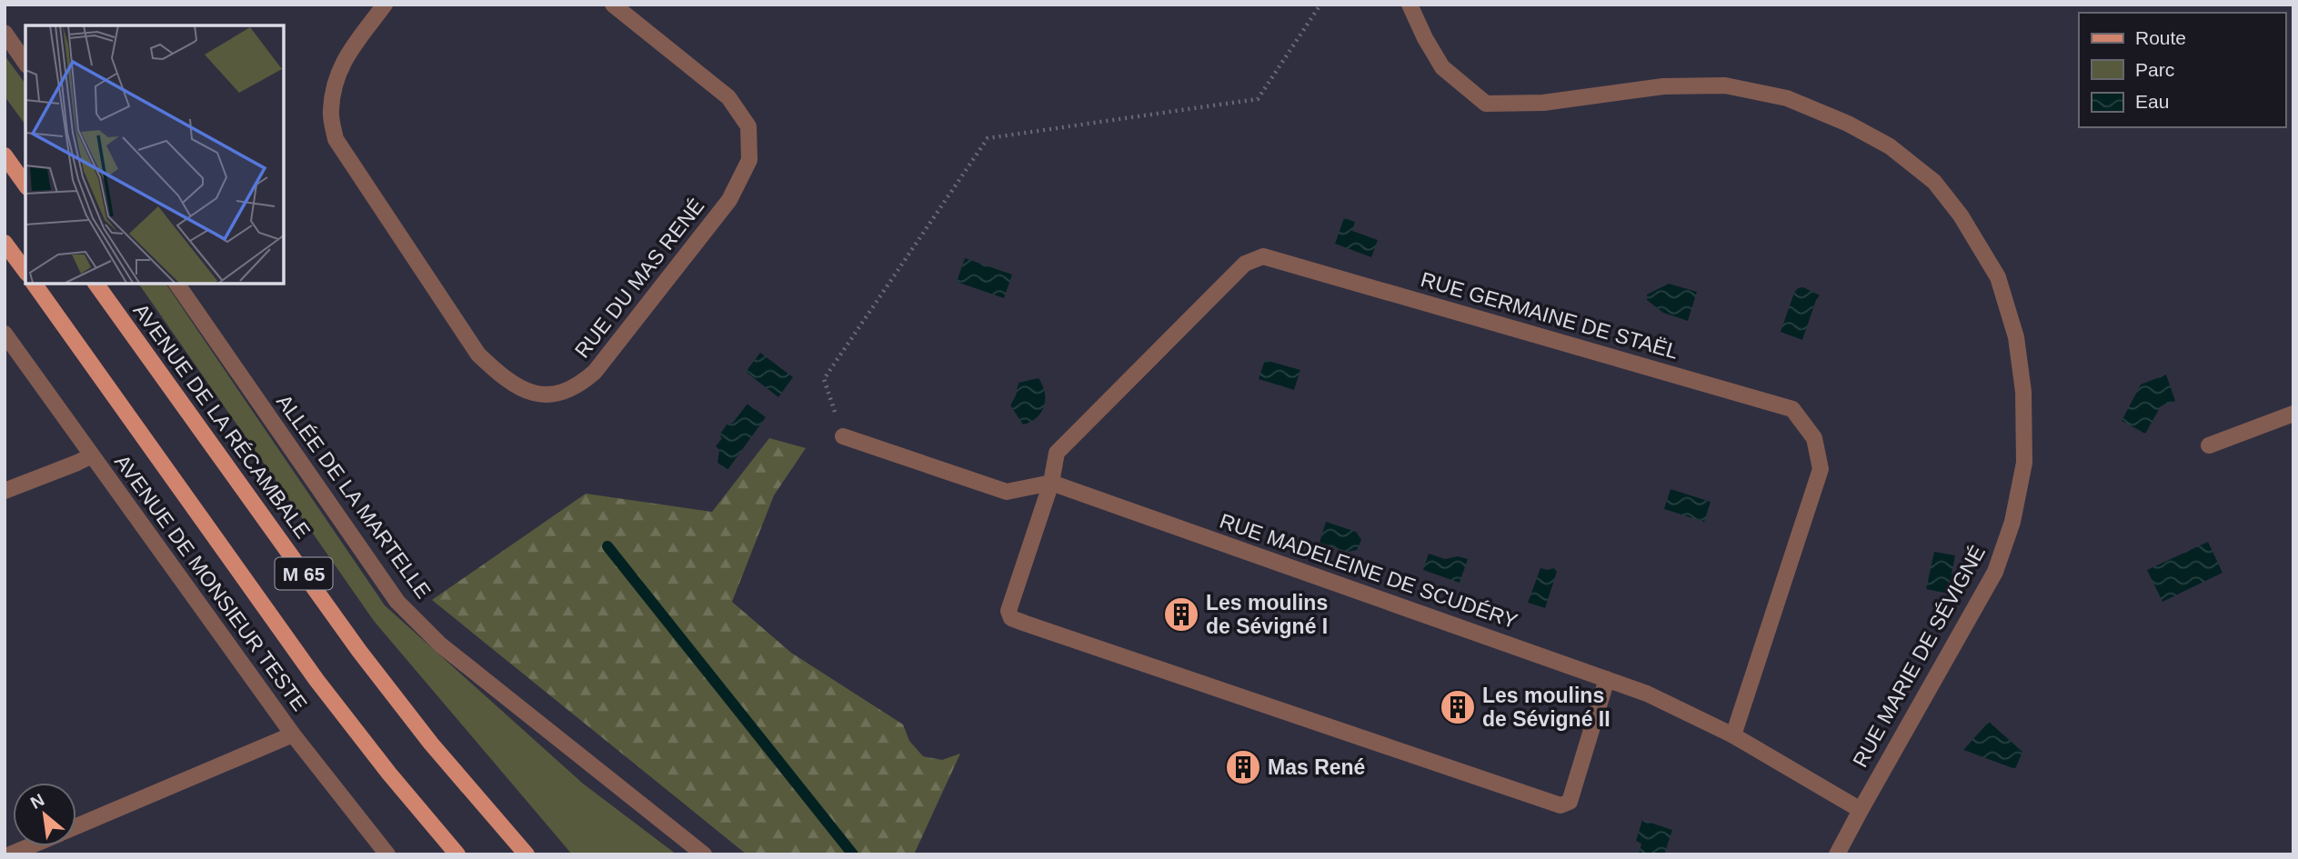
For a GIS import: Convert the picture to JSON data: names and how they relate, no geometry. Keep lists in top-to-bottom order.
{
  "streets": {
    "main road": ["AVENUE DE LA RÉCAMBALE", "M 65"],
    "street": [
      "RUE DU MAS RENÉ",
      "RUE GERMAINE DE STAËL",
      "ALLÉE DE LA MARTELLE",
      "RUE MADELEINE DE SCUDÉRY",
      "AVENUE DE MONSIEUR TESTE",
      "RUE MARIE DE SÉVIGNÉ"
    ]
  },
  "crossings": [
    ["RUE GERMAINE DE STAËL", "RUE MADELEINE DE SCUDÉRY"],
    ["RUE MADELEINE DE SCUDÉRY", "RUE MARIE DE SÉVIGNÉ"]
  ],
  "places": {
    "building": ["Les moulins de Sévigné I", "Les moulins de Sévigné II", "Mas René"]
  },
  "legend": ["Route", "Parc", "Eau"],
  "north": "top left"
}
